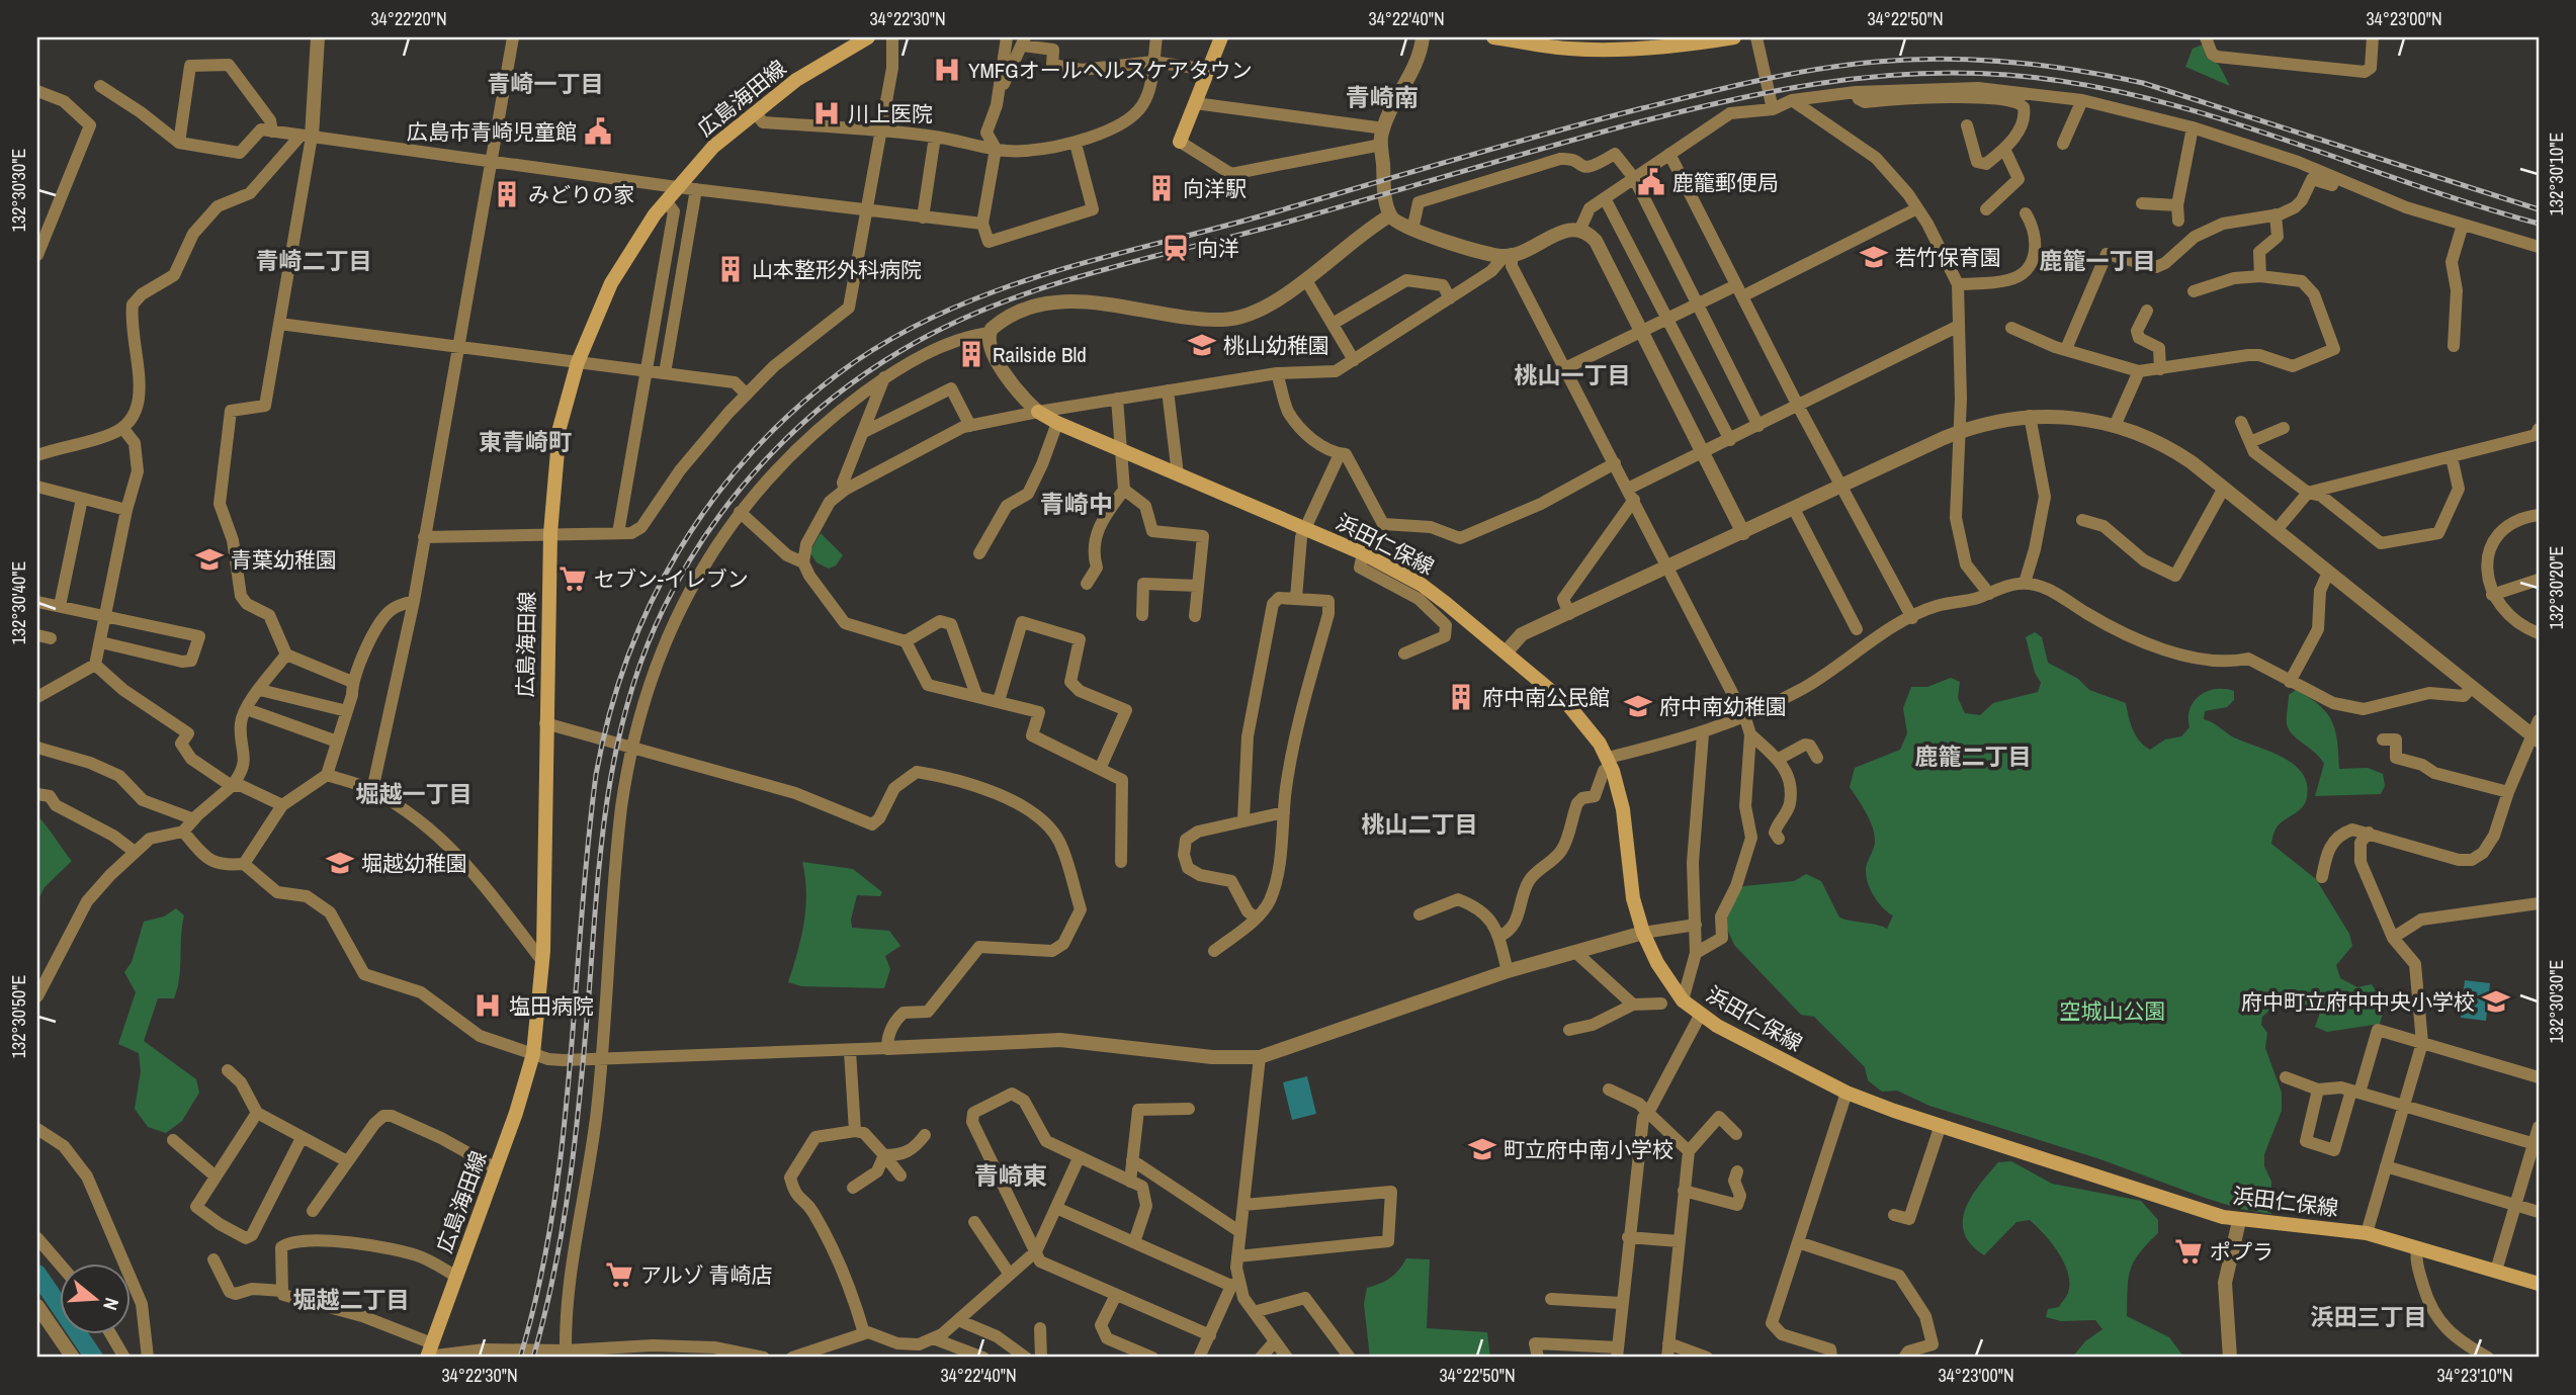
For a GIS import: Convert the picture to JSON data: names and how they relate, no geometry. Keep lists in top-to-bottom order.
{
  "streets": {
    "main road": ["広島海田線", "浜田仁保線"]
  },
  "districts": [
    "青崎一丁目",
    "青崎南",
    "青崎二丁目",
    "鹿籠一丁目",
    "桃山一丁目",
    "東青崎町",
    "青崎中",
    "鹿籠二丁目",
    "堀越一丁目",
    "桃山二丁目",
    "青崎東",
    "堀越二丁目",
    "浜田三丁目"
  ],
  "parks": ["空城山公園"],
  "places": {
    "hospital": ["YMFGオールヘルスケアタウン", "川上医院", "塩田病院"],
    "public building": ["広島市青崎児童館", "鹿籠郵便局"],
    "building": [
      "向洋駅",
      "みどりの家",
      "山本整形外科病院",
      "Railside Bld",
      "府中南公民館"
    ],
    "station": ["向洋"],
    "school or university": [
      "若竹保育園",
      "桃山幼稚園",
      "青葉幼稚園",
      "府中南幼稚園",
      "堀越幼稚園",
      "府中町立府中中央小学校",
      "町立府中南小学校"
    ],
    "supermarket": ["セブン-イレブン", "ポプラ", "アルゾ 青崎店"]
  },
  "north": "right",
  "coordinates": [
    "34°22'20\"N",
    "34°22'30\"N",
    "34°22'40\"N",
    "34°22'50\"N",
    "34°23'00\"N",
    "132°30'10\"E",
    "132°30'30\"E",
    "132°30'20\"E",
    "132°30'40\"E",
    "132°30'50\"E",
    "34°23'10\"N"
  ]
}
